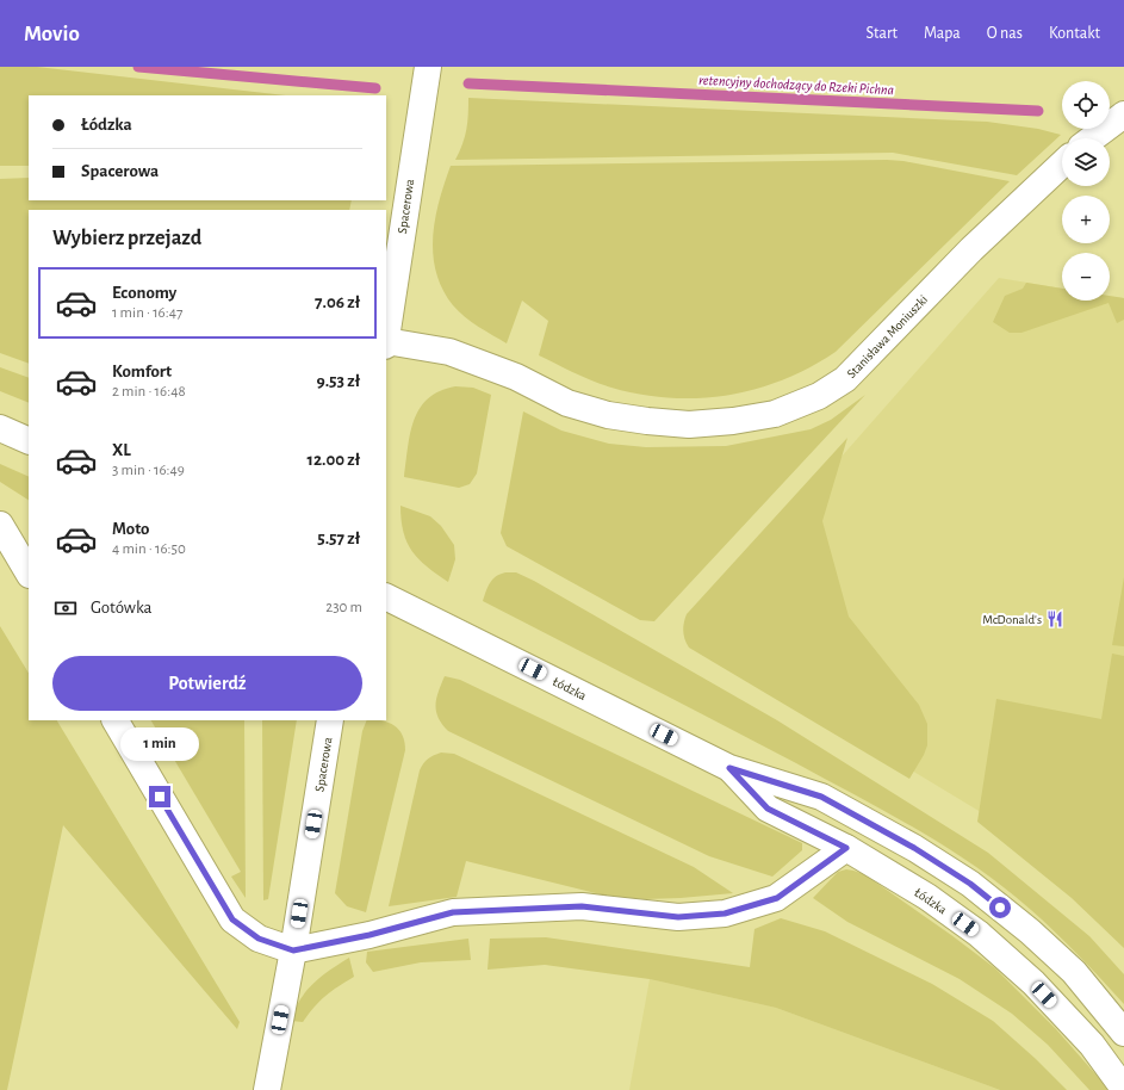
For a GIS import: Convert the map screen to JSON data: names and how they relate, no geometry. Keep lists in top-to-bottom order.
{
  "streets": {
    "street": ["Spacerowa", "Stanisława Moniuszki", "Łódzka"]
  },
  "water": ["retencyjny dochodzący do Rzeki Pichna"],
  "places": {
    "restaurant": ["McDonald's"]
  },
  "page": {
    "header": "Movio",
    "nav": [
      "Start",
      "Mapa",
      "O nas",
      "Kontakt"
    ],
    "map_buttons": ["+", "−"],
    "banner": ["Łódzka", "Spacerowa"],
    "heading": "Wybierz przejazd",
    "list": [
      {
        "name": "Economy",
        "note": "1 min · 16:47",
        "value": "7.06 zł"
      },
      {
        "name": "Komfort",
        "note": "2 min · 16:48",
        "value": "9.53 zł"
      },
      {
        "name": "XL",
        "note": "3 min · 16:49",
        "value": "12.00 zł"
      },
      {
        "name": "Moto",
        "note": "4 min · 16:50",
        "value": "5.57 zł"
      }
    ],
    "pay": ["Gotówka", "230 m"],
    "buttons": "Potwierdź",
    "bubble": "1 min"
  }
}
